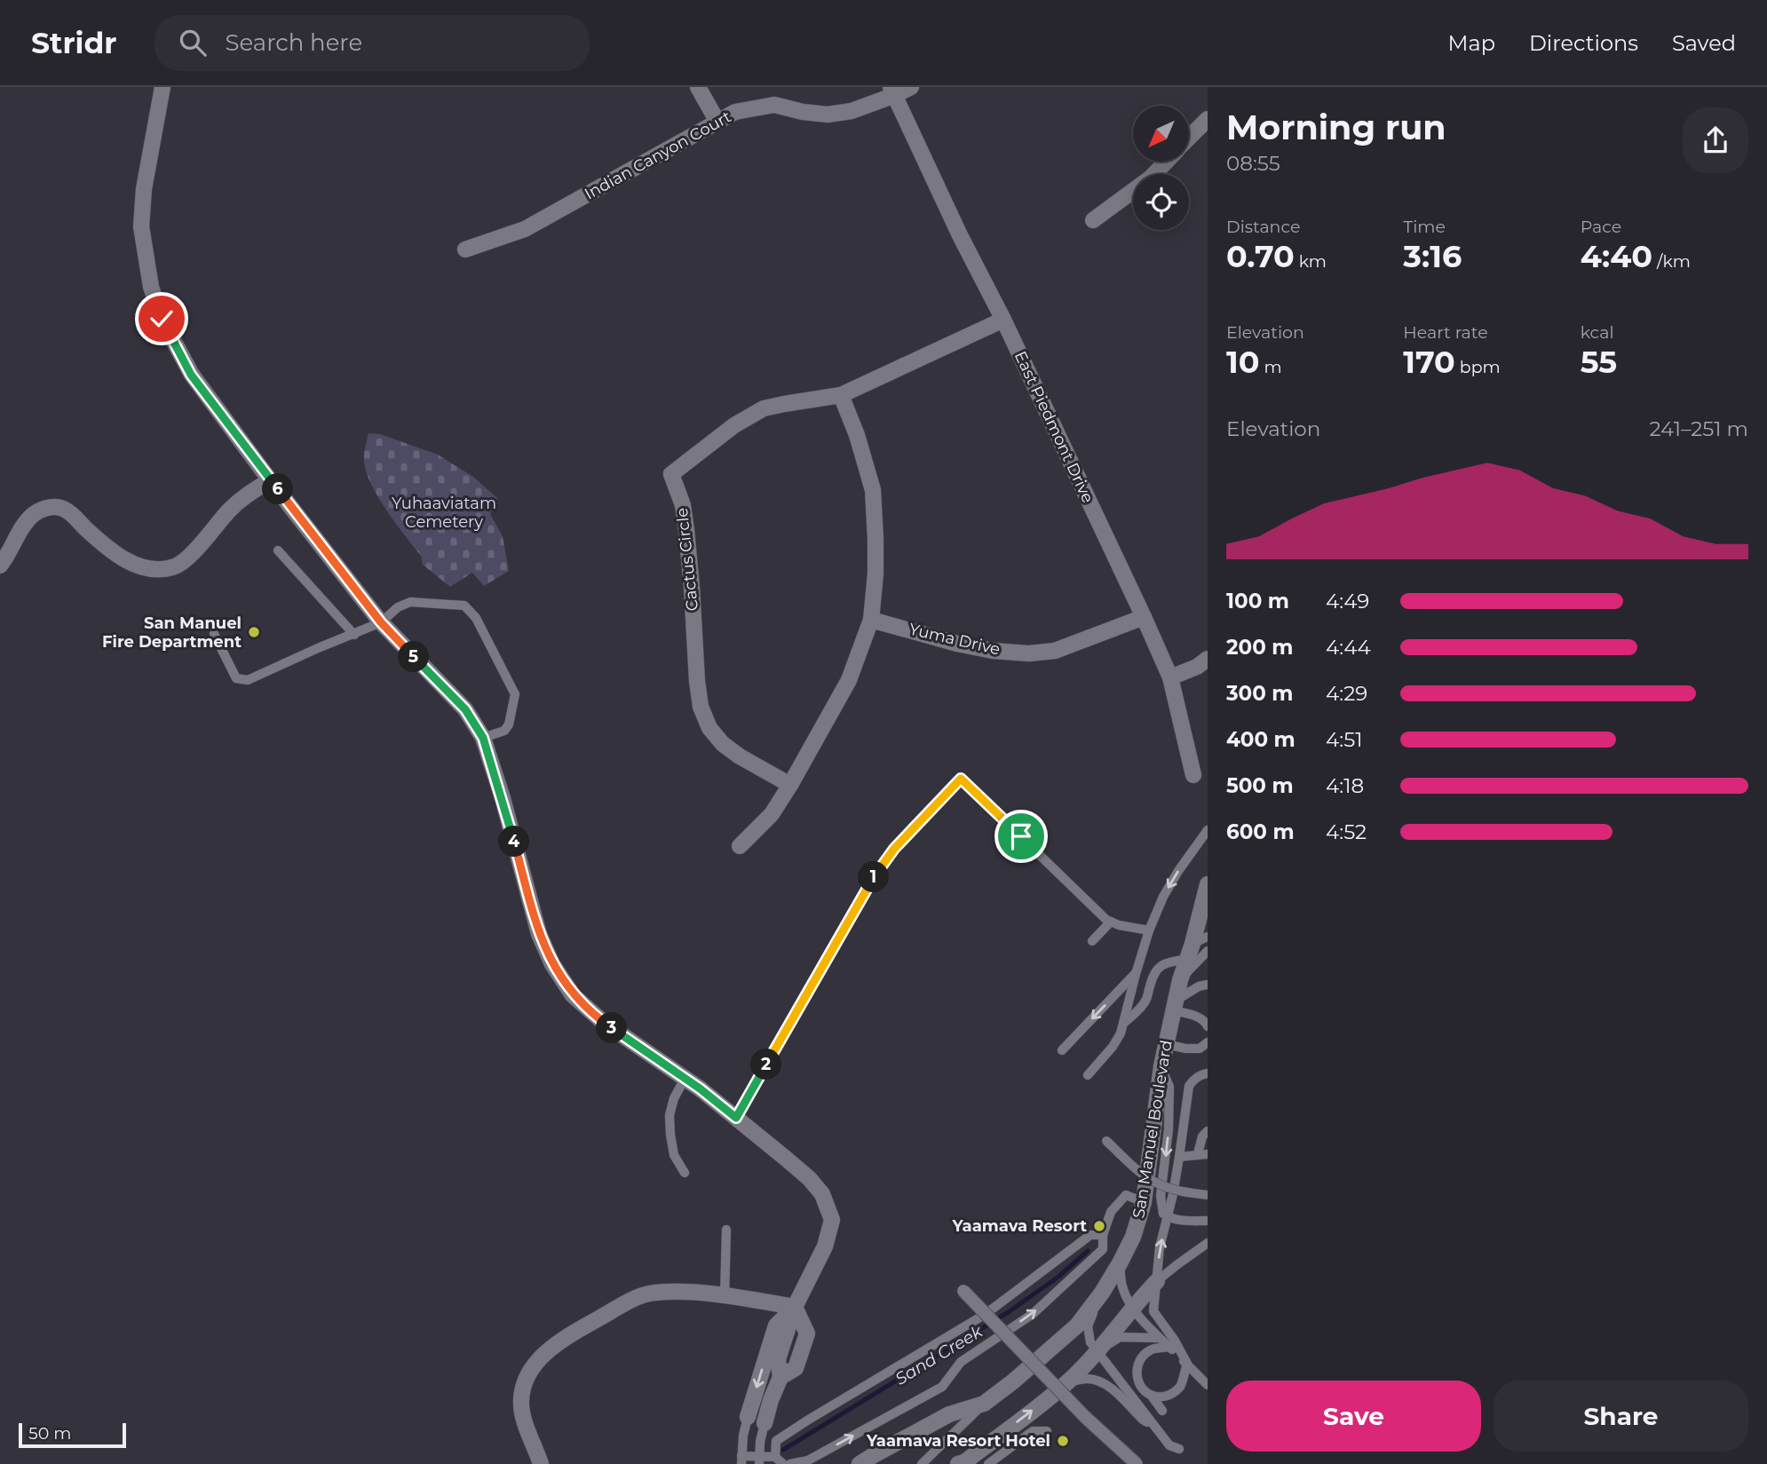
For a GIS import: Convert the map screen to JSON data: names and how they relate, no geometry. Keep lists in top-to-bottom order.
{
  "streets": {
    "street": [
      "Indian Canyon Court",
      "East Piedmont Drive",
      "Cactus Circle",
      "Yuma Drive",
      "San Manuel Boulevard"
    ]
  },
  "crossings": [
    ["Indian Canyon Court", "East Piedmont Drive"],
    ["East Piedmont Drive", "Cactus Circle"],
    ["East Piedmont Drive", "Yuma Drive"]
  ],
  "water": ["Sand Creek"],
  "parks": ["Yuhaaviatam Cemetery"],
  "places": ["San Manuel Fire Department", "Yaamava Resort", "Yaamava Resort Hotel"],
  "scale_bar": "50 m",
  "north": "bottom left",
  "page": {
    "header": "Stridr",
    "search": "Search here",
    "nav": ["Map", "Directions", "Saved"],
    "heading": ["Morning run", "08:55"],
    "stats": [
      ["Distance", "0.70 km"],
      ["Time", "3:16"],
      ["Pace", "4:40 /km"],
      ["Elevation", "10 m"],
      ["Heart rate", "170 bpm"],
      ["kcal", "55"]
    ],
    "chart": ["Elevation", "241–251 m"],
    "pins": [
      "6",
      "5",
      "4",
      "1",
      "3",
      "2"
    ],
    "list": [
      {
        "name": "100 m",
        "note": "4:49"
      },
      {
        "name": "200 m",
        "note": "4:44"
      },
      {
        "name": "300 m",
        "note": "4:29"
      },
      {
        "name": "400 m",
        "note": "4:51"
      },
      {
        "name": "500 m",
        "note": "4:18"
      },
      {
        "name": "600 m",
        "note": "4:52"
      }
    ],
    "buttons": ["Save", "Share"],
    "scale": "50 m"
  }
}
